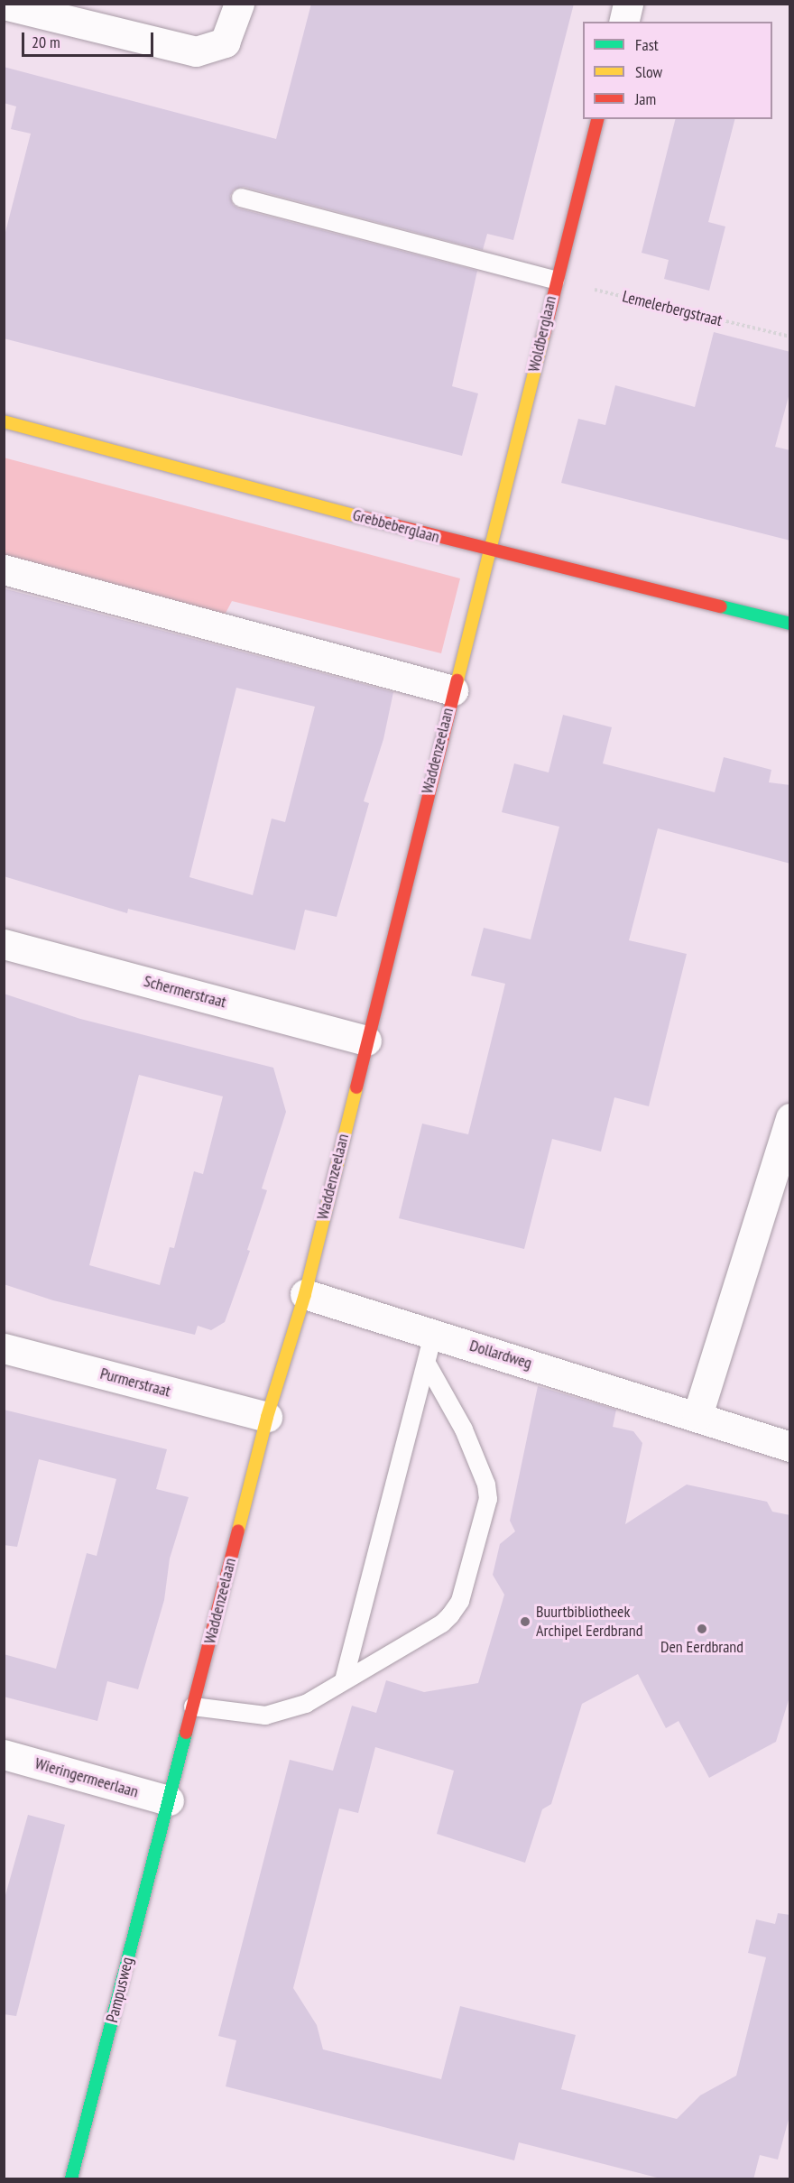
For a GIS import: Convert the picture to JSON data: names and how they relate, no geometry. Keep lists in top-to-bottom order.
{
  "streets": {
    "street": [
      "Woldberglaan",
      "Grebbeberglaan",
      "Waddenzeelaan",
      "Schermerstraat",
      "Dollardweg",
      "Purmerstraat",
      "Wieringermeerlaan",
      "Pampusweg"
    ],
    "path": ["Lemelerbergstraat"]
  },
  "crossings": [
    ["Lemelerbergstraat", "Woldberglaan"],
    ["Woldberglaan", "Grebbeberglaan"],
    ["Woldberglaan", "Waddenzeelaan"],
    ["Grebbeberglaan", "Waddenzeelaan"],
    ["Waddenzeelaan", "Schermerstraat"],
    ["Waddenzeelaan", "Dollardweg"],
    ["Waddenzeelaan", "Purmerstraat"],
    ["Waddenzeelaan", "Wieringermeerlaan"],
    ["Waddenzeelaan", "Pampusweg"],
    ["Wieringermeerlaan", "Pampusweg"]
  ],
  "places": ["Buurtbibliotheek Archipel Eerdbrand", "Den Eerdbrand"],
  "legend": ["Fast", "Slow", "Jam"],
  "scale_bar": "20 m"
}
